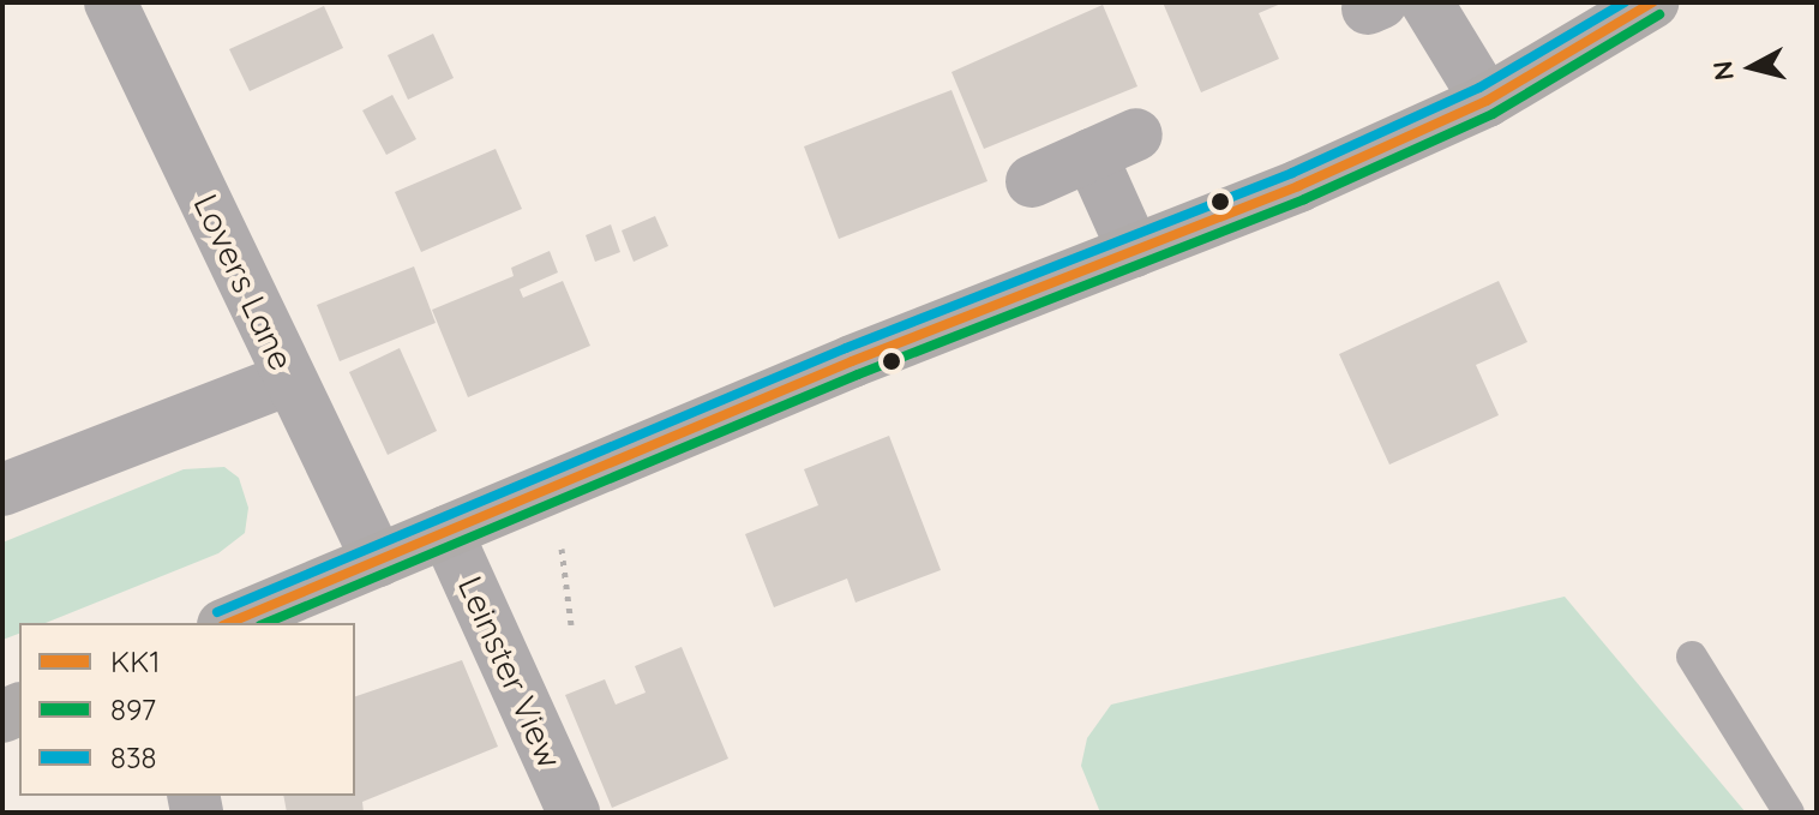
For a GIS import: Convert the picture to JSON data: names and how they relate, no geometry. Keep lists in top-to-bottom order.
{
  "streets": {
    "street": ["Lovers Lane", "Leinster View"]
  },
  "lines": ["transit line KK1", "transit line 838", "transit line 897"],
  "legend": ["KK1", "897", "838"],
  "north": "left"
}
